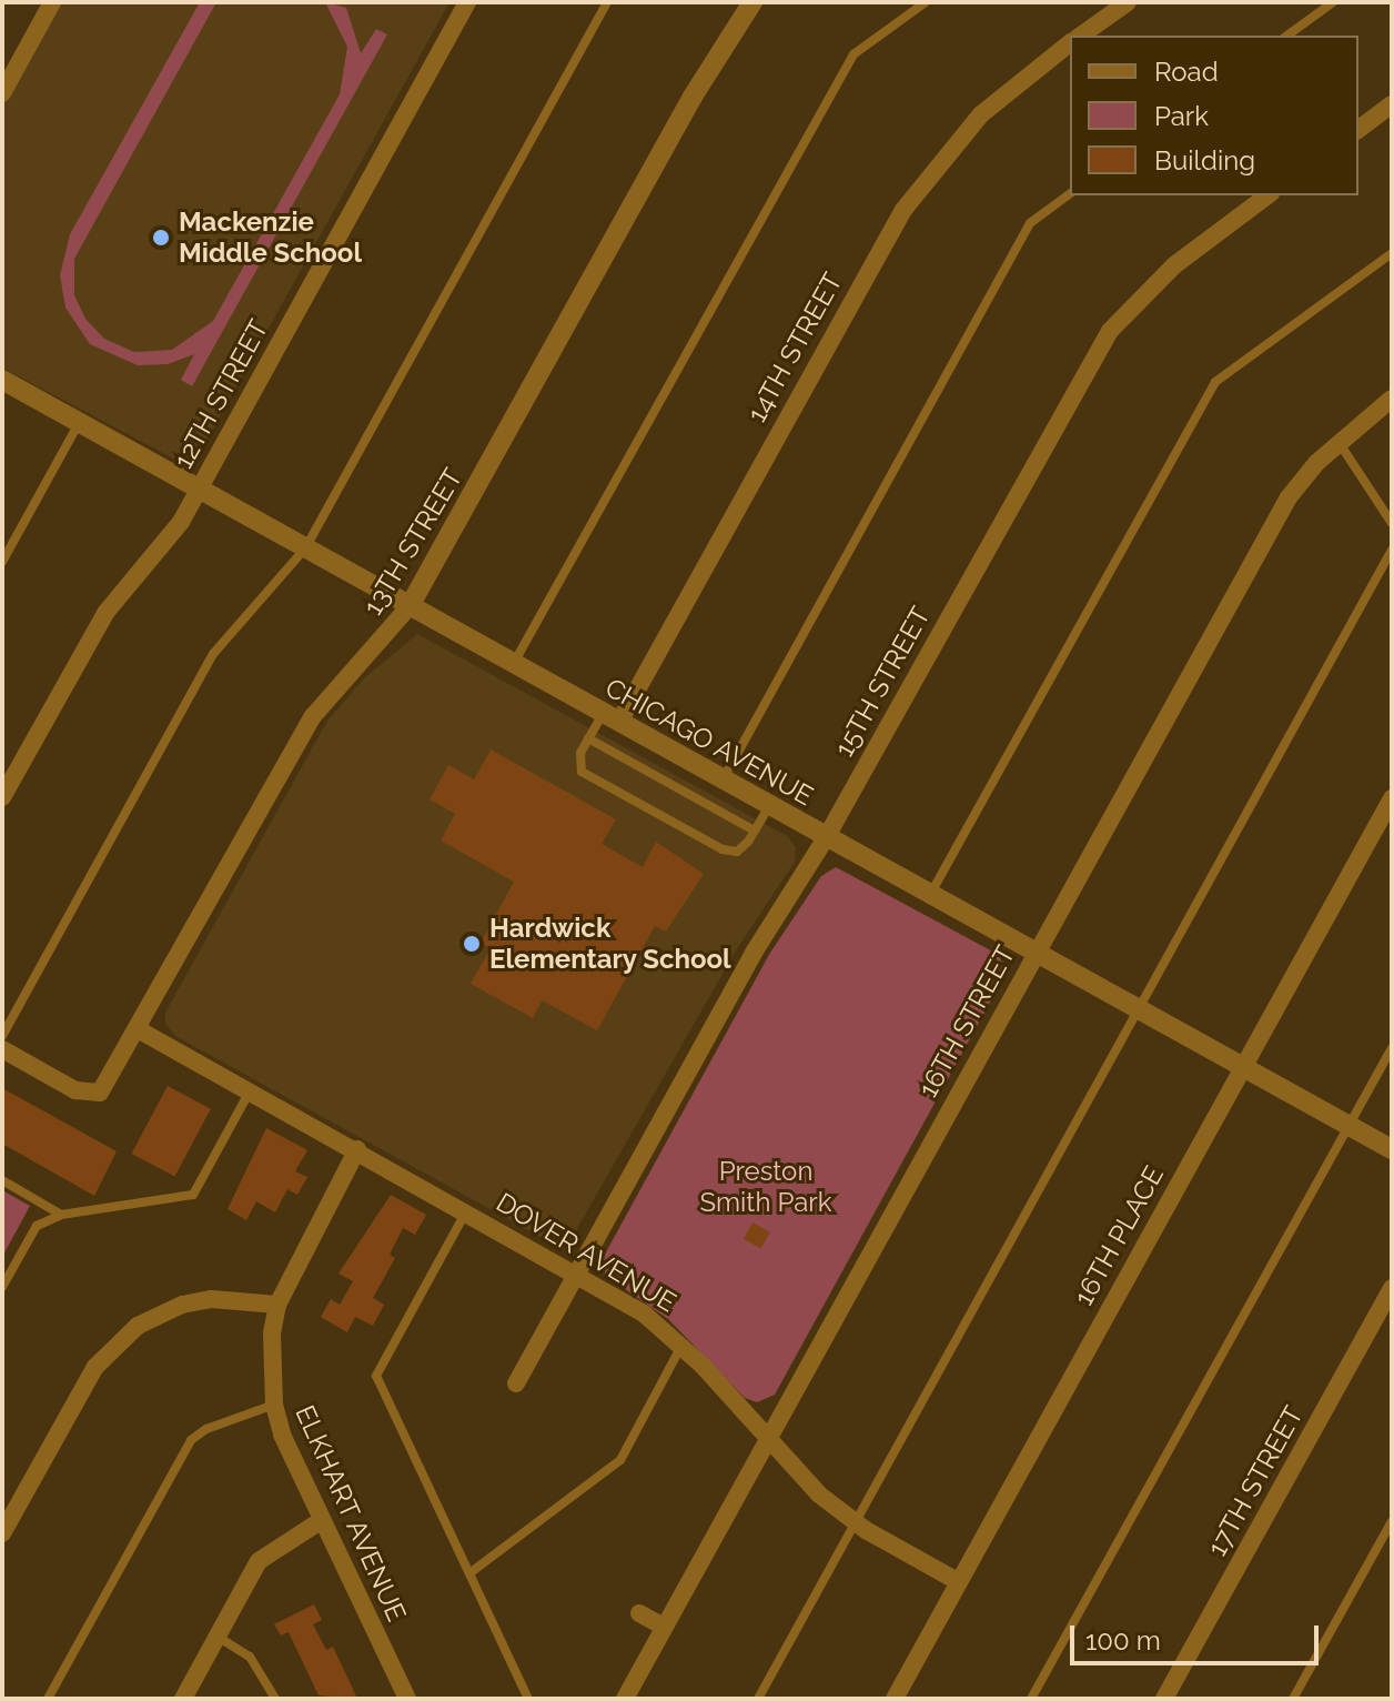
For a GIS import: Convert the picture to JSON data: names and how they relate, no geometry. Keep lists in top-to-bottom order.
{
  "streets": {
    "street": [
      "14TH STREET",
      "12TH STREET",
      "13TH STREET",
      "15TH STREET",
      "CHICAGO AVENUE",
      "16TH STREET",
      "16TH PLACE",
      "DOVER AVENUE",
      "17TH STREET",
      "ELKHART AVENUE"
    ]
  },
  "crossings": [
    ["14TH STREET", "CHICAGO AVENUE"],
    ["12TH STREET", "CHICAGO AVENUE"],
    ["13TH STREET", "CHICAGO AVENUE"],
    ["13TH STREET", "DOVER AVENUE"],
    ["15TH STREET", "CHICAGO AVENUE"],
    ["15TH STREET", "DOVER AVENUE"],
    ["CHICAGO AVENUE", "16TH STREET"],
    ["CHICAGO AVENUE", "16TH PLACE"],
    ["16TH STREET", "DOVER AVENUE"],
    ["16TH PLACE", "DOVER AVENUE"],
    ["DOVER AVENUE", "ELKHART AVENUE"]
  ],
  "parks": ["Preston Smith Park"],
  "places": ["Mackenzie Middle School", "Hardwick Elementary School"],
  "legend": ["Road", "Park", "Building"],
  "scale_bar": "100 m"
}
